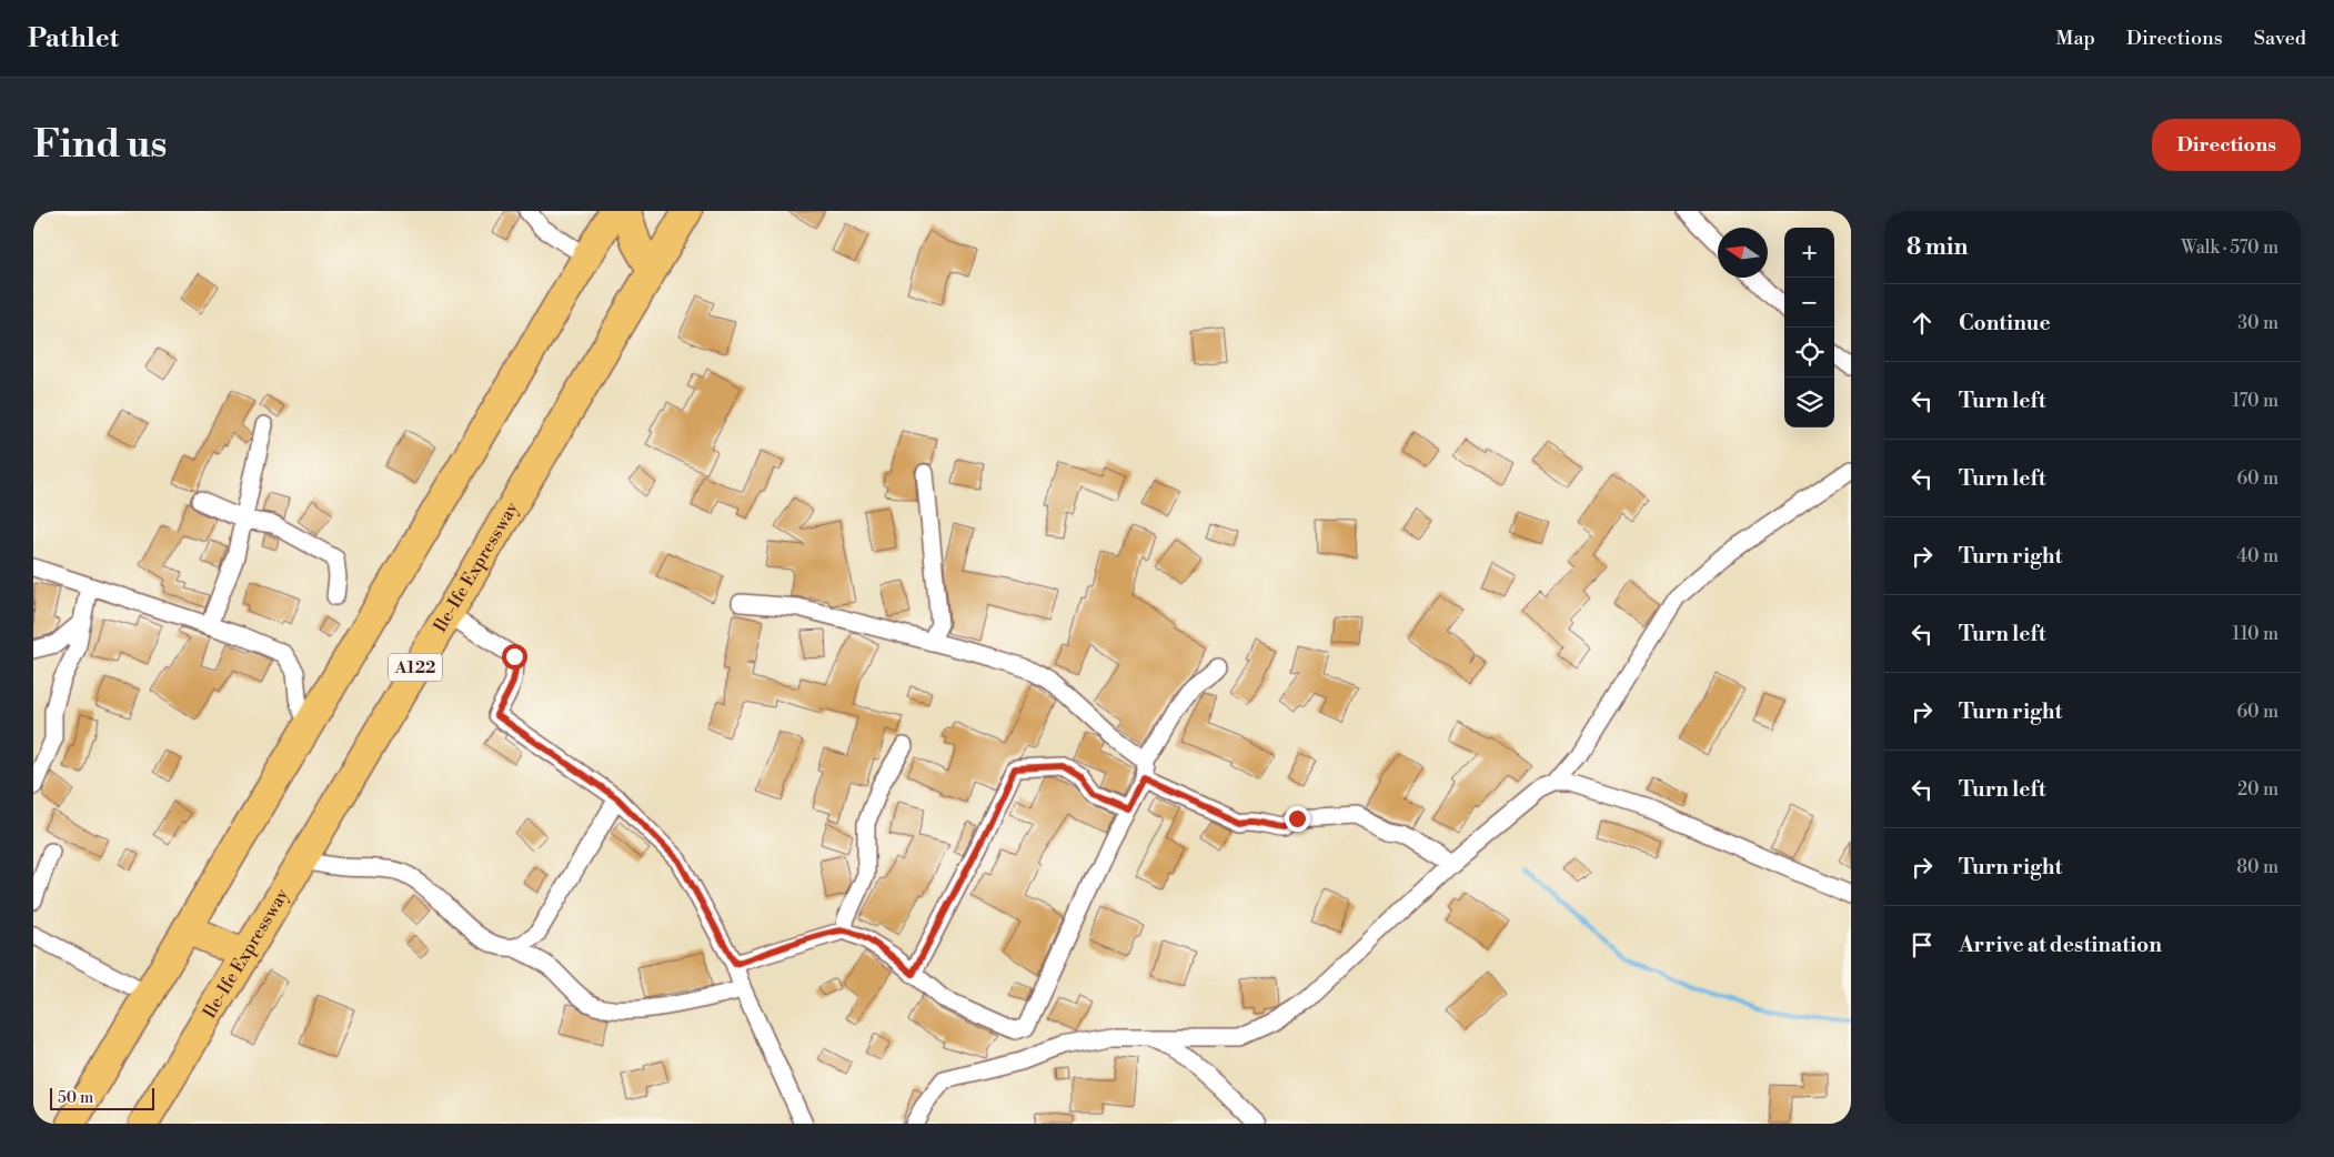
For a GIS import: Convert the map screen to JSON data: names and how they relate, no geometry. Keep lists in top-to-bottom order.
{
  "streets": {
    "highway": ["Ile-Ife Expressway", "A122"]
  },
  "scale_bar": "50 m",
  "north": "left",
  "page": {
    "header": "Pathlet",
    "nav": ["Map", "Directions", "Saved"],
    "buttons": "Directions",
    "title": "Find us",
    "heading": ["8 min", "Walk · 570 m"],
    "map_buttons": ["+", "−"],
    "list": [
      ["Continue", "30 m"],
      ["Turn left", "170 m"],
      ["Turn left", "60 m"],
      ["Turn right", "40 m"],
      ["Turn left", "110 m"],
      ["Turn right", "60 m"],
      ["Turn left", "20 m"],
      ["Turn right", "80 m"],
      "Arrive at destination"
    ],
    "scale": "50 m"
  }
}
